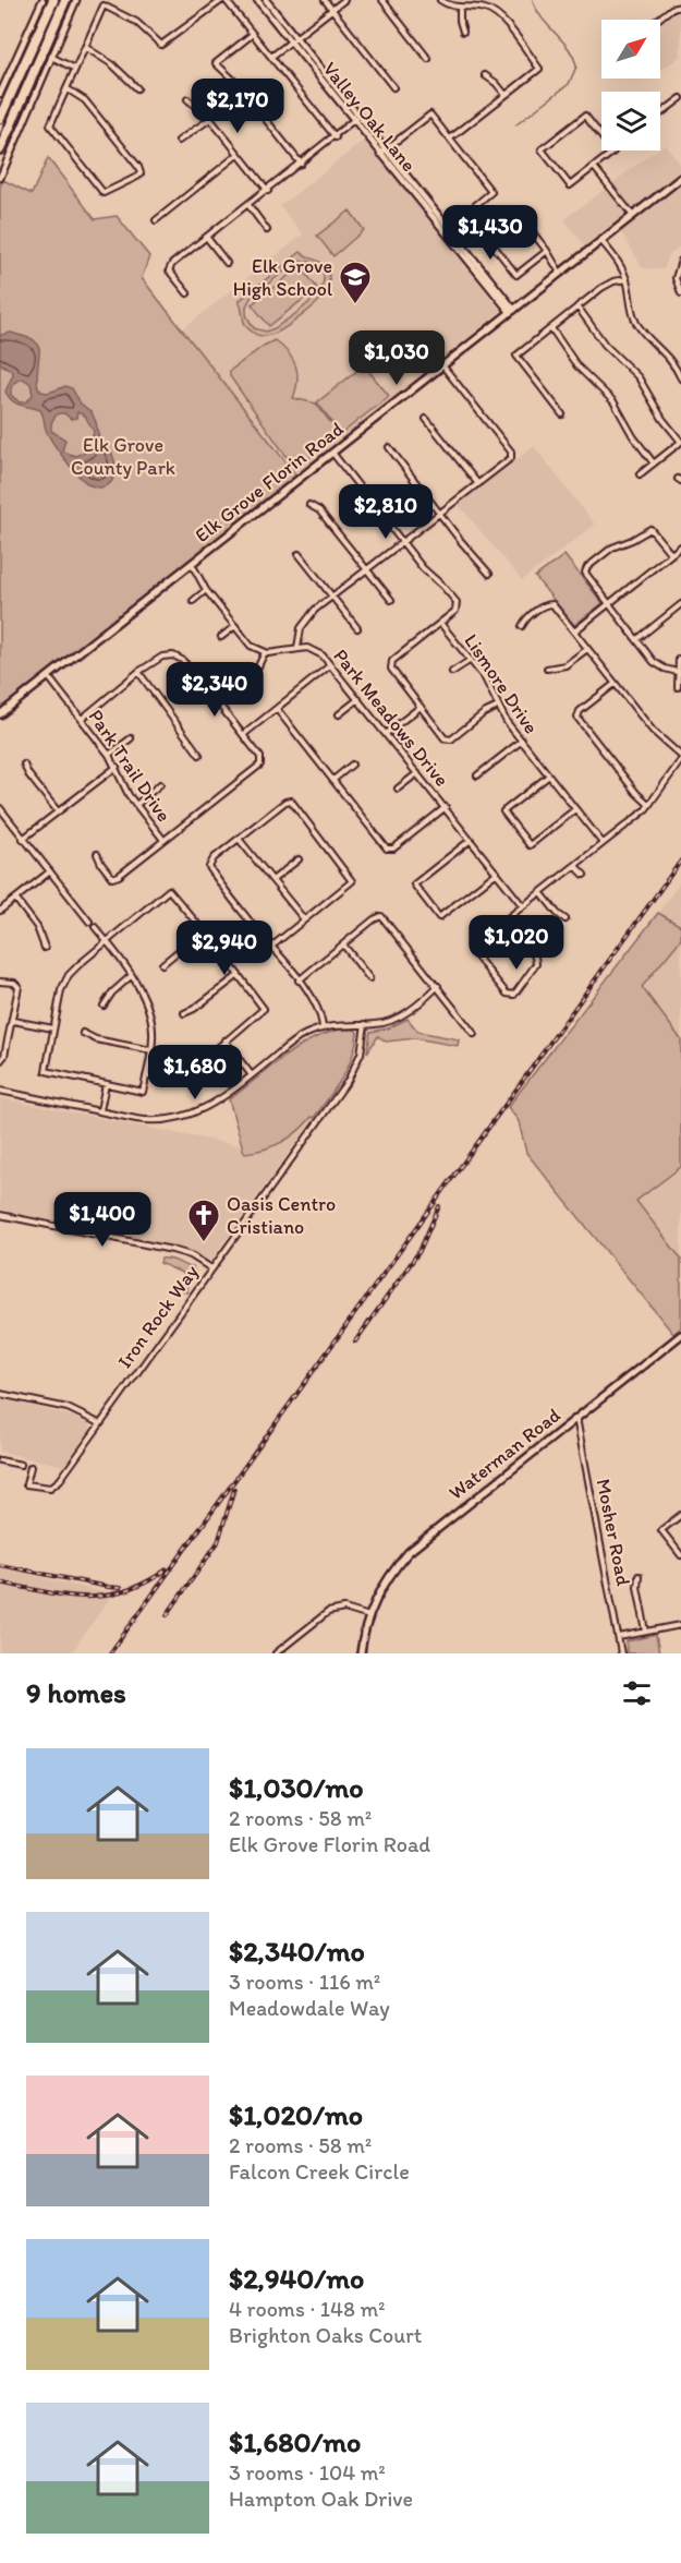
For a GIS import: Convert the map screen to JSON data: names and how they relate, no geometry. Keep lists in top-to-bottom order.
{
  "streets": {
    "main road": ["Elk Grove Florin Road", "Waterman Road"],
    "street": [
      "Valley Oak Lane",
      "Lismore Drive",
      "Park Meadows Drive",
      "Park Trail Drive",
      "Iron Rock Way",
      "Mosher Road"
    ]
  },
  "crossings": [
    ["Valley Oak Lane", "Elk Grove Florin Road"],
    ["Elk Grove Florin Road", "Lismore Drive"],
    ["Elk Grove Florin Road", "Park Trail Drive"],
    ["Waterman Road", "Mosher Road"]
  ],
  "parks": ["Elk Grove County Park"],
  "places": {
    "school or university": ["Elk Grove High School"],
    "church": ["Oasis Centro Cristiano"]
  },
  "north": "top right",
  "page": {
    "price": [
      "$2,170",
      "$1,430",
      "$1,030",
      "$2,810",
      "$2,340",
      "$1,020",
      "$2,940",
      "$1,680",
      "$1,400"
    ],
    "heading": "9 homes",
    "list": [
      {
        "name": "$1,030/mo",
        "note": "2 rooms · 58 m² · Elk Grove Florin Road"
      },
      {
        "name": "$2,340/mo",
        "note": "3 rooms · 116 m² · Meadowdale Way"
      },
      {
        "name": "$1,020/mo",
        "note": "2 rooms · 58 m² · Falcon Creek Circle"
      },
      {
        "name": "$2,940/mo",
        "note": "4 rooms · 148 m² · Brighton Oaks Court"
      },
      {
        "name": "$1,680/mo",
        "note": "3 rooms · 104 m² · Hampton Oak Drive"
      }
    ]
  }
}
